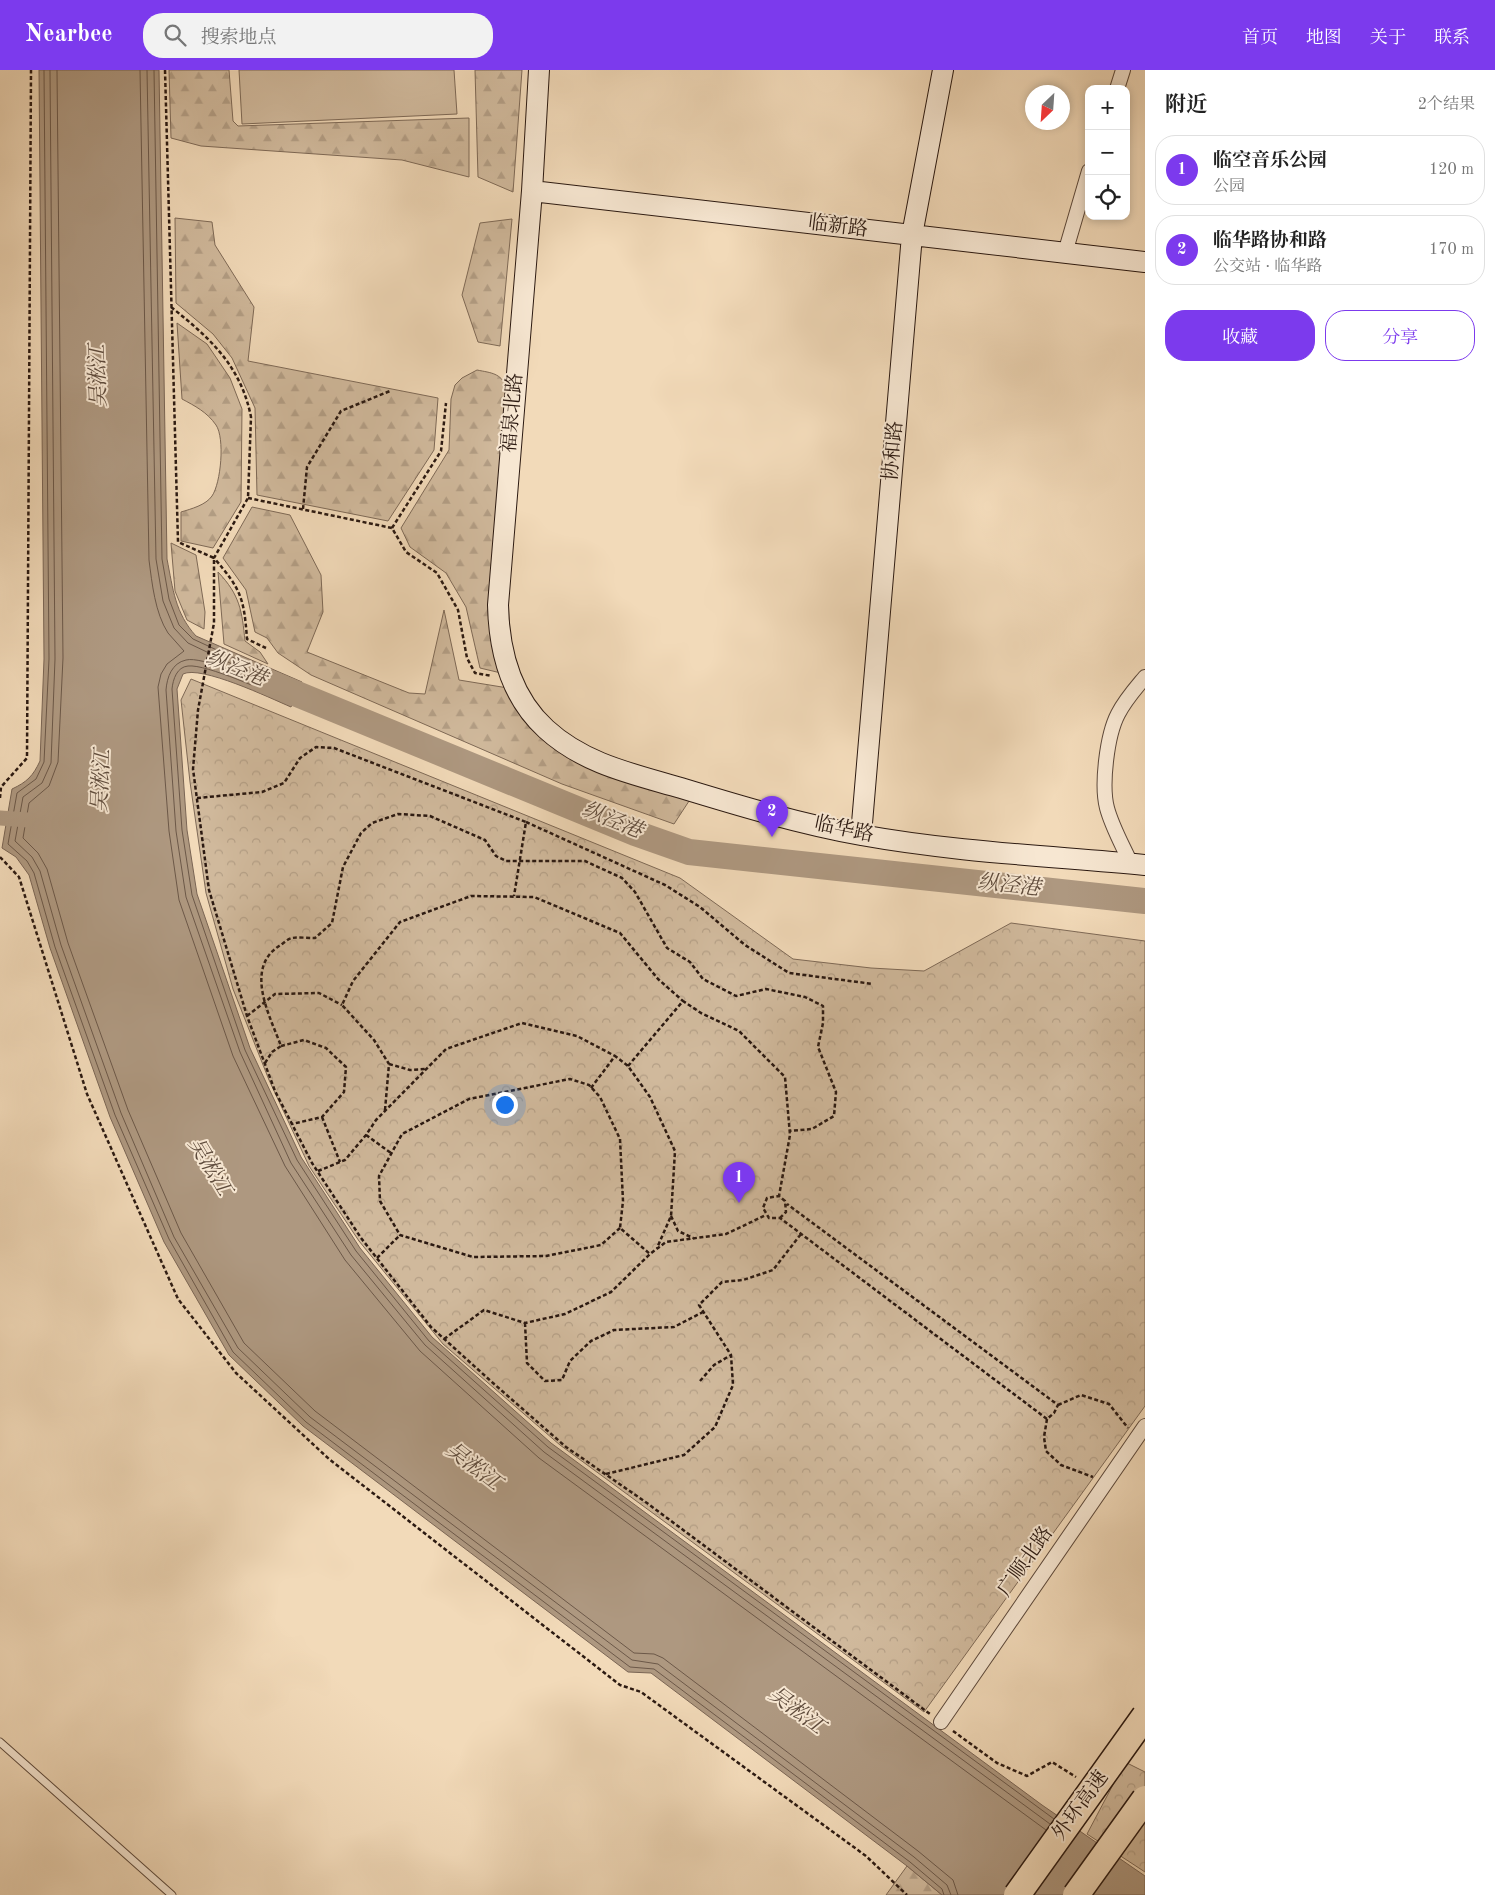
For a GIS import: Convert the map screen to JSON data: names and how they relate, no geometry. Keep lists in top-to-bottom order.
{
  "streets": {
    "highway": ["外环高速"],
    "street": [
      "临新路",
      "福泉北路",
      "协和路",
      "临华路",
      "广顺北路"
    ]
  },
  "crossings": [
    ["临新路", "福泉北路"],
    ["临新路", "协和路"],
    ["福泉北路", "临华路"],
    ["协和路", "临华路"]
  ],
  "water": ["吴淞江", "纵泾港"],
  "north": "bottom left",
  "page": {
    "header": "Nearbee",
    "search": "搜索地点",
    "nav": [
      "首页",
      "地图",
      "关于",
      "联系"
    ],
    "heading": ["附近", "2个结果"],
    "map_buttons": ["+", "−"],
    "list": [
      {
        "mark": "1",
        "name": "临空音乐公园",
        "note": "公园",
        "value": "120 m"
      },
      {
        "mark": "2",
        "name": "临华路协和路",
        "note": "公交站 · 临华路",
        "value": "170 m"
      }
    ],
    "buttons": ["收藏", "分享"],
    "pins": ["2", "1"]
  }
}
